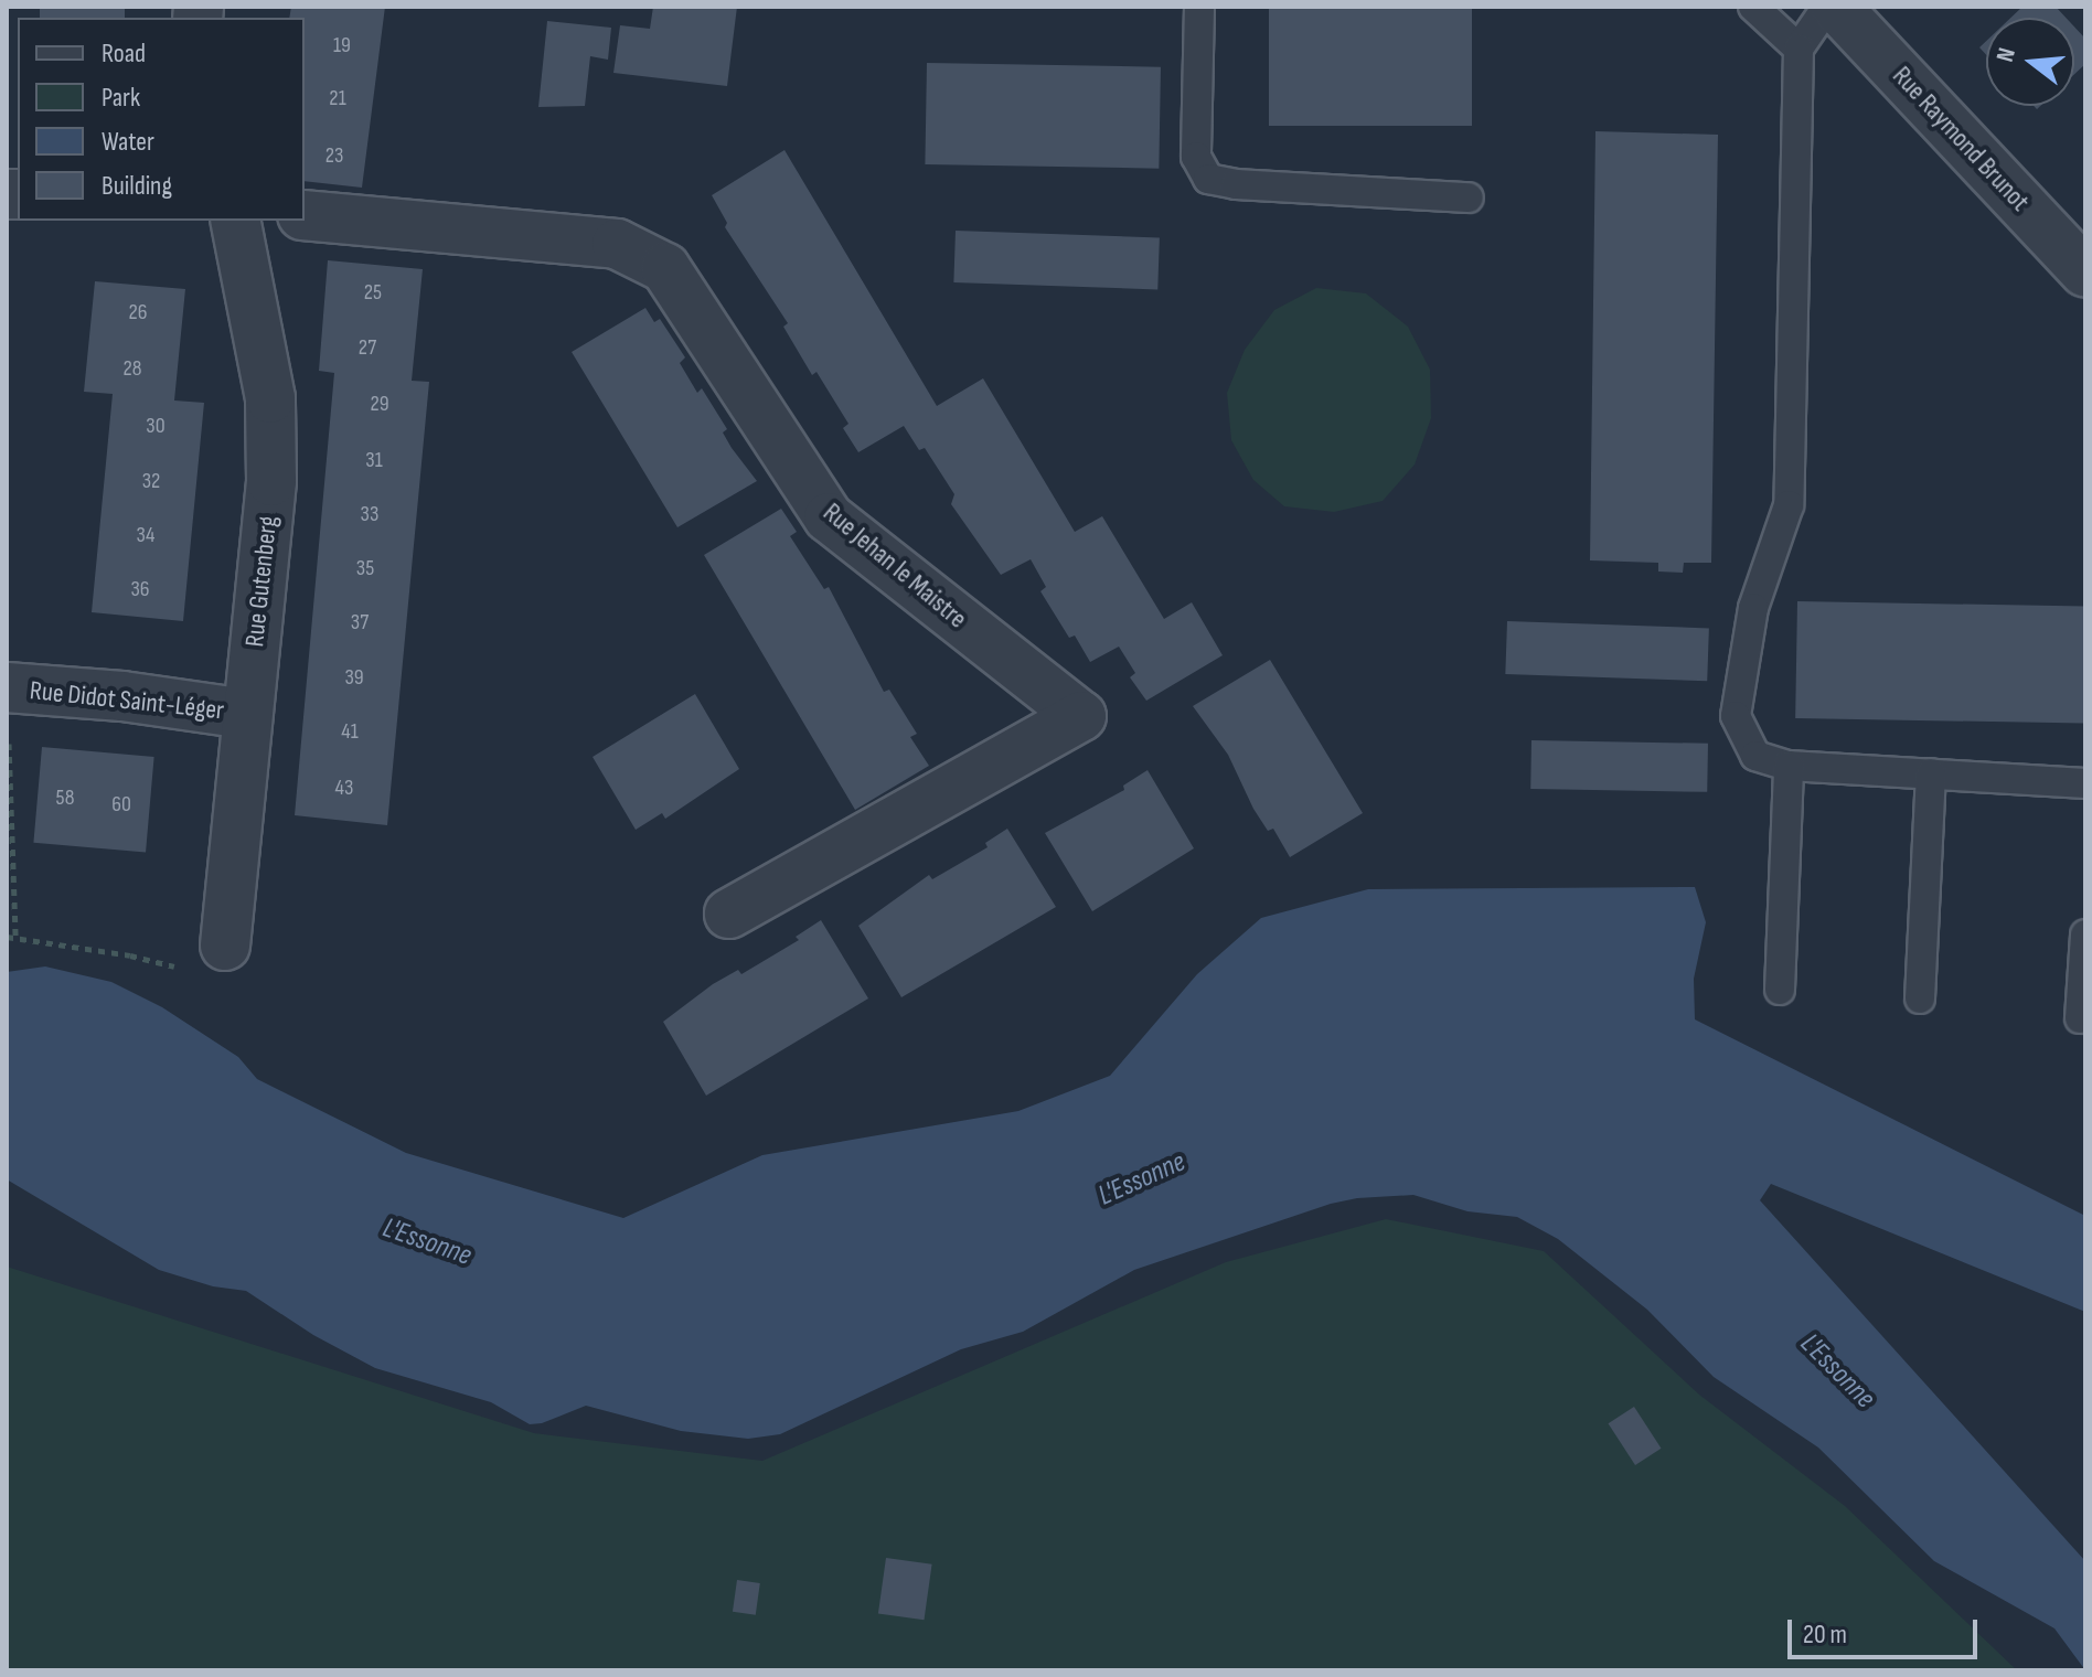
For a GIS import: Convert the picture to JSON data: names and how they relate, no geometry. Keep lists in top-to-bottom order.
{
  "streets": {
    "street": [
      "Rue Raymond Brunot",
      "Rue Jehan le Maistre",
      "Rue Gutenberg",
      "Rue Didot Saint-Léger"
    ]
  },
  "crossings": [
    ["Rue Gutenberg", "Rue Didot Saint-Léger"]
  ],
  "water": ["L'Essonne"],
  "house_numbers": [
    "19",
    "21",
    "23",
    "25",
    "26",
    "27",
    "28",
    "29",
    "30",
    "31",
    "32",
    "33",
    "34",
    "35",
    "36",
    "37",
    "39",
    "41",
    "43",
    "58",
    "60"
  ],
  "legend": [
    "Road",
    "Park",
    "Water",
    "Building"
  ],
  "scale_bar": "20 m",
  "north": "left"
}
